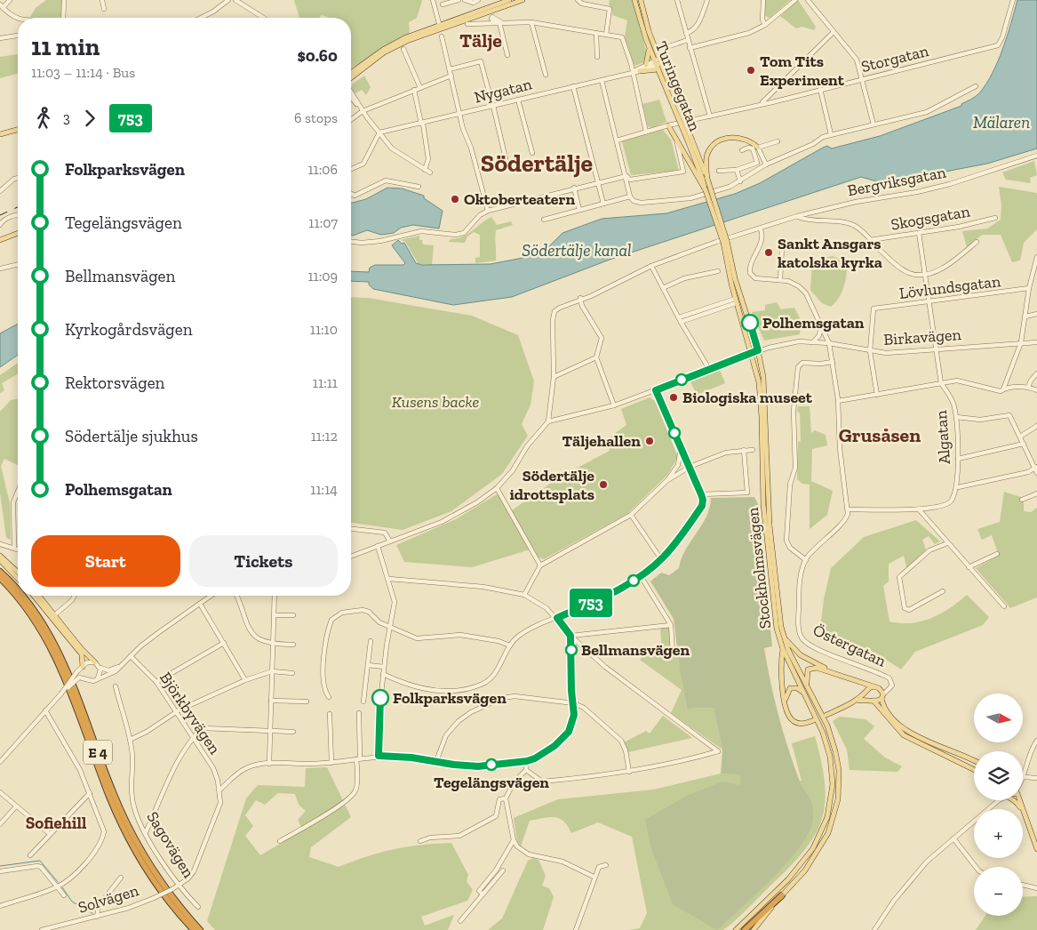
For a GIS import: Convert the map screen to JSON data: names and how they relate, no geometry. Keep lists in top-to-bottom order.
{
  "streets": {
    "highway": ["E 4"],
    "main road": ["Turingegatan", "Stockholmsvägen"],
    "street": [
      "Storgatan",
      "Nygatan",
      "Bergviksgatan",
      "Skogsgatan",
      "Lövlundsgatan",
      "Birkavägen",
      "Algatan",
      "Östergatan",
      "Björkbyvägen",
      "Sagovägen",
      "Solvägen"
    ]
  },
  "crossings": [
    ["Turingegatan", "Nygatan"],
    ["Skogsgatan", "Algatan"],
    ["Lövlundsgatan", "Birkavägen"],
    ["Lövlundsgatan", "Algatan"],
    ["Birkavägen", "Algatan"],
    ["Birkavägen", "Stockholmsvägen"],
    ["Sagovägen", "Solvägen"]
  ],
  "districts": [
    "Tälje",
    "Södertälje",
    "Grusåsen",
    "Sofiehill"
  ],
  "water": ["Mälaren", "Södertälje kanal"],
  "parks": ["Kusens backe"],
  "places": [
    "Tom Tits Experiment",
    "Oktoberteatern",
    "Sankt Ansgars katolska kyrka",
    "Polhemsgatan",
    "Biologiska museet",
    "Täljehallen",
    "Södertälje idrottsplats",
    "Bellmansvägen",
    "Folkparksvägen",
    "Tegelängsvägen"
  ],
  "lines": ["bus line 753"],
  "north": "right",
  "page": {
    "on_map": "753",
    "heading": ["11 min", "11:03 – 11:14 · Bus", "$0.60"],
    "legs": ["3", "753", "6 stops"],
    "list": [
      {
        "name": "Folkparksvägen",
        "value": "11:06"
      },
      {
        "name": "Tegelängsvägen",
        "value": "11:07"
      },
      {
        "name": "Bellmansvägen",
        "value": "11:09"
      },
      {
        "name": "Kyrkogårdsvägen",
        "value": "11:10"
      },
      {
        "name": "Rektorsvägen",
        "value": "11:11"
      },
      {
        "name": "Södertälje sjukhus",
        "value": "11:12"
      },
      {
        "name": "Polhemsgatan",
        "value": "11:14"
      }
    ],
    "buttons": ["Start", "Tickets"],
    "map_buttons": ["+", "−"]
  }
}
